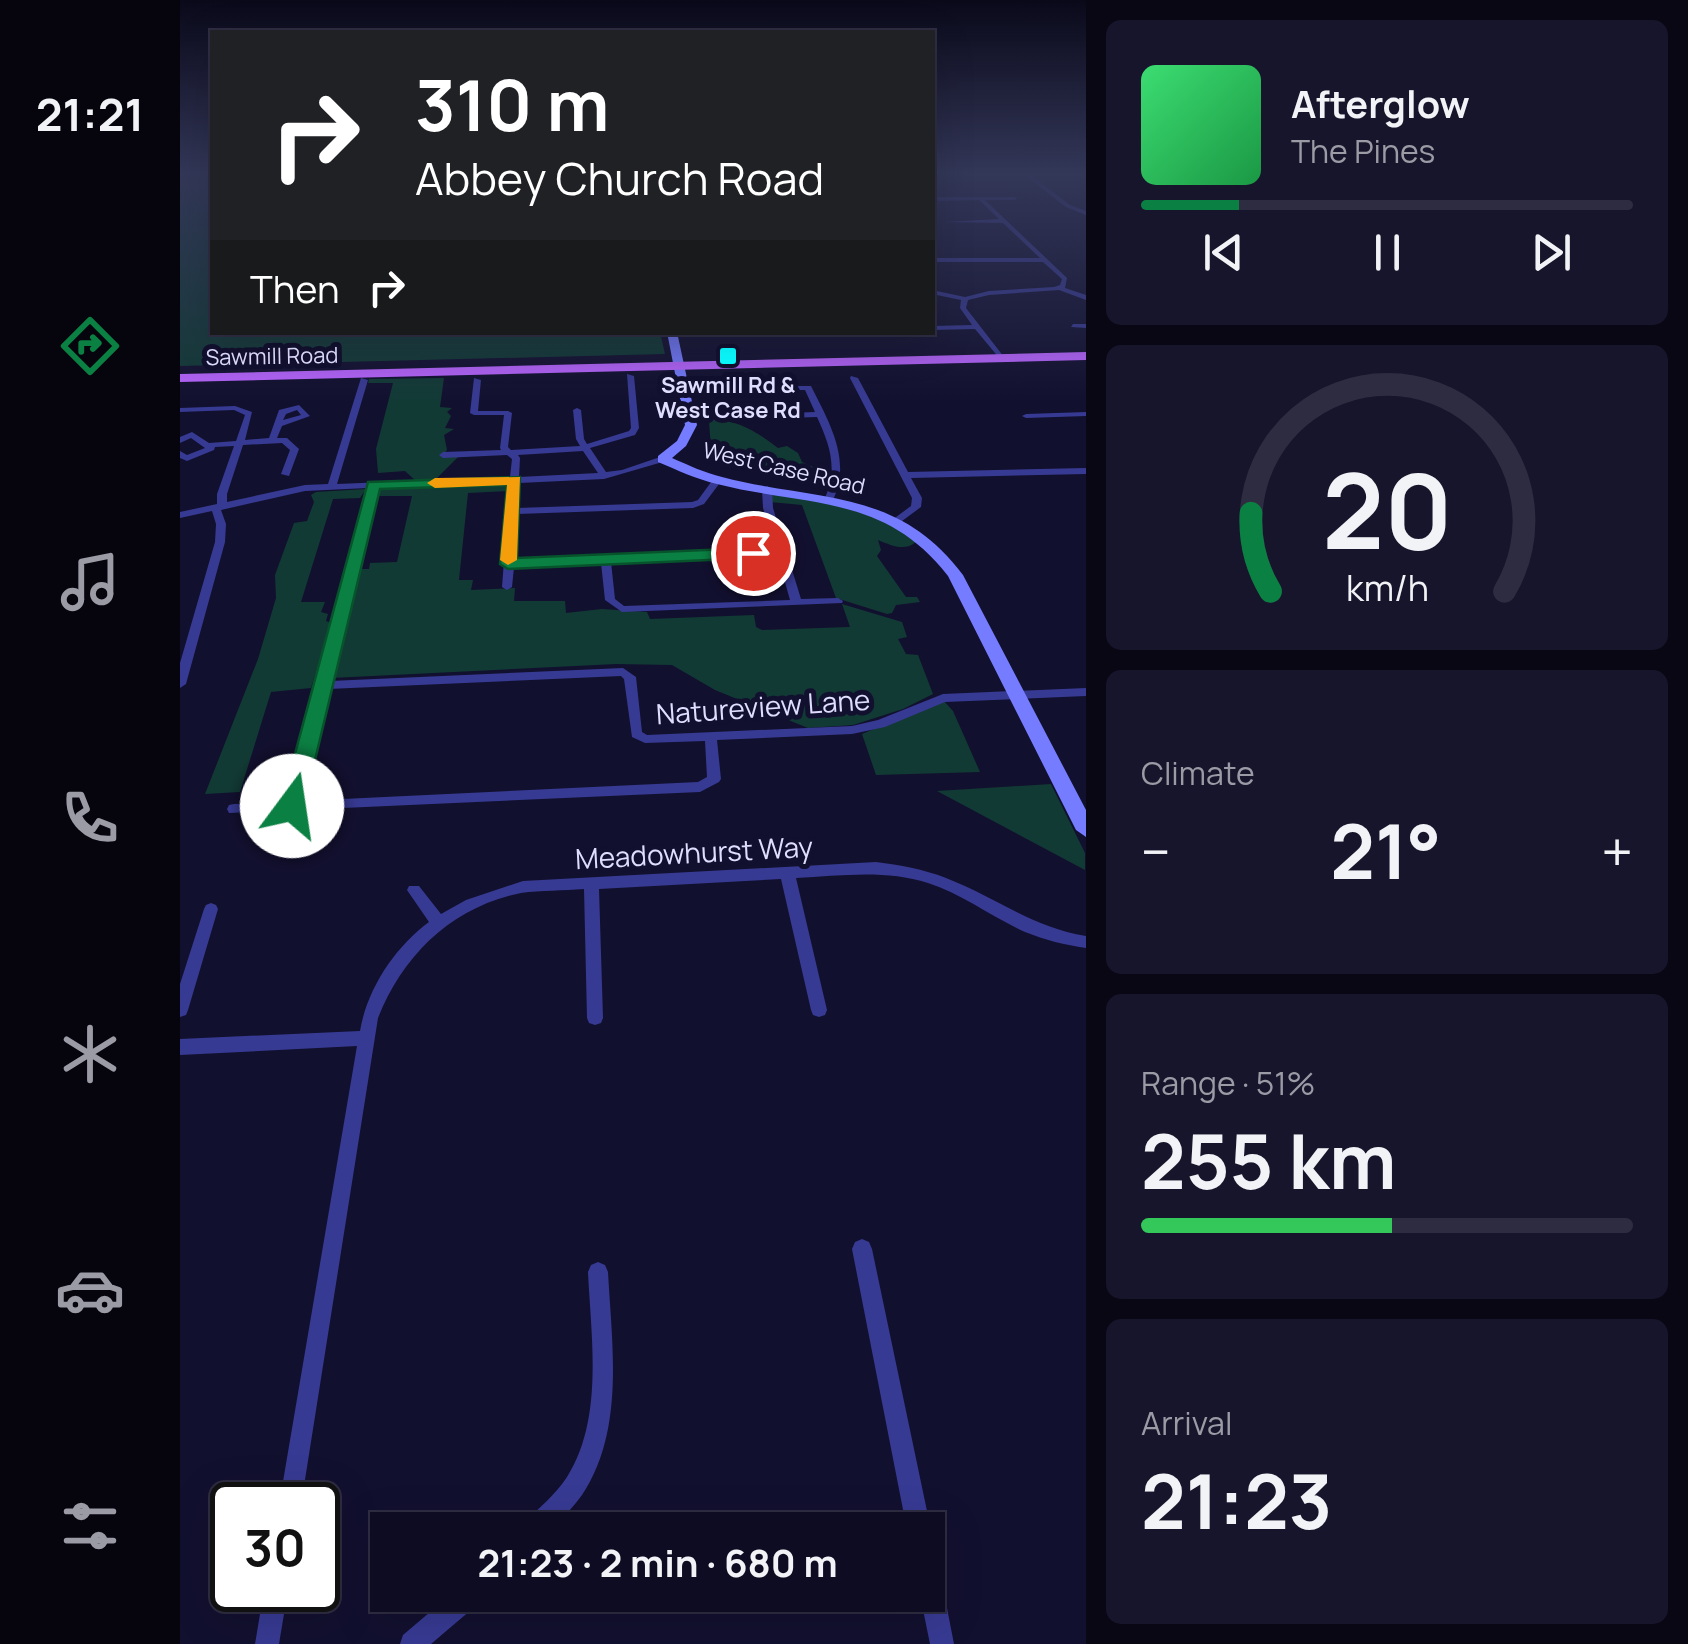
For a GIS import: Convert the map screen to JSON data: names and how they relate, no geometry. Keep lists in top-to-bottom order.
{
  "streets": {
    "main road": ["Sawmill Road", "West Case Road"],
    "street": ["Natureview Lane", "Meadowhurst Way"]
  },
  "crossings": [
    ["West Case Road", "Natureview Lane"]
  ],
  "places": {
    "transit": ["Sawmill Rd & West Case Rd"]
  },
  "page": {
    "tabs": "21:21",
    "turn": ["310 m", "Abbey Church Road"],
    "song": ["Afterglow", "The Pines"],
    "then": "Then",
    "tile": [
      "Climate",
      ["Range · 51%", "255 km"],
      ["Arrival", "21:23"]
    ],
    "heat": ["−", "21°", "+"],
    "limit": "30",
    "trip": "21:23 · 2 min · 680 m",
    "gauge": ["20", "km/h"]
  }
}
